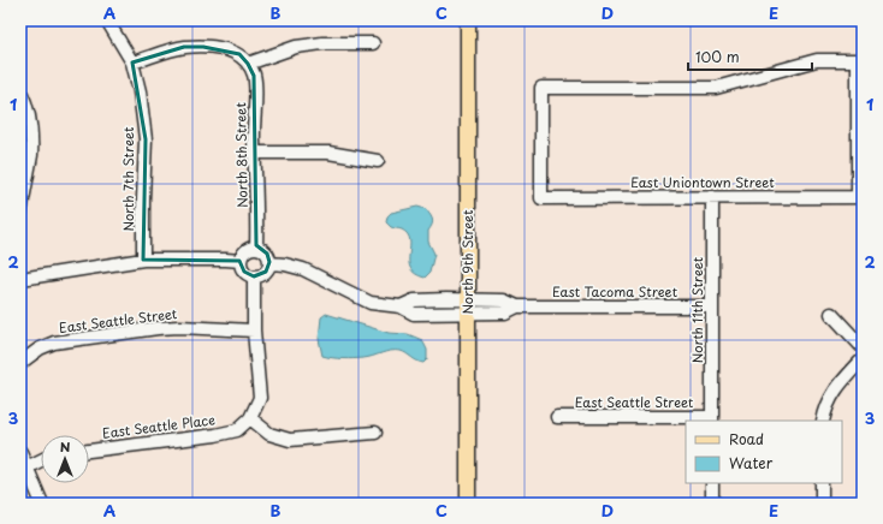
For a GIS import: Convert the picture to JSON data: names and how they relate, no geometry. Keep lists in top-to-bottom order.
{
  "streets": {
    "main road": ["North 9th Street"],
    "street": [
      "North 8th Street",
      "North 7th Street",
      "East Uniontown Street",
      "East Tacoma Street",
      "North 11th Street",
      "East Seattle Street",
      "East Seattle Place"
    ]
  },
  "crossings": [
    ["North 8th Street", "East Tacoma Street"],
    ["East Uniontown Street", "North 11th Street"],
    ["North 9th Street", "East Tacoma Street"],
    ["East Tacoma Street", "North 11th Street"],
    ["North 11th Street", "East Seattle Street"]
  ],
  "legend": ["Road", "Water"],
  "scale_bar": "100 m",
  "north": "top",
  "grid": {
    "columns": [
      "A",
      "B",
      "C",
      "D",
      "E"
    ],
    "rows": ["1", "2", "3"]
  }
}
